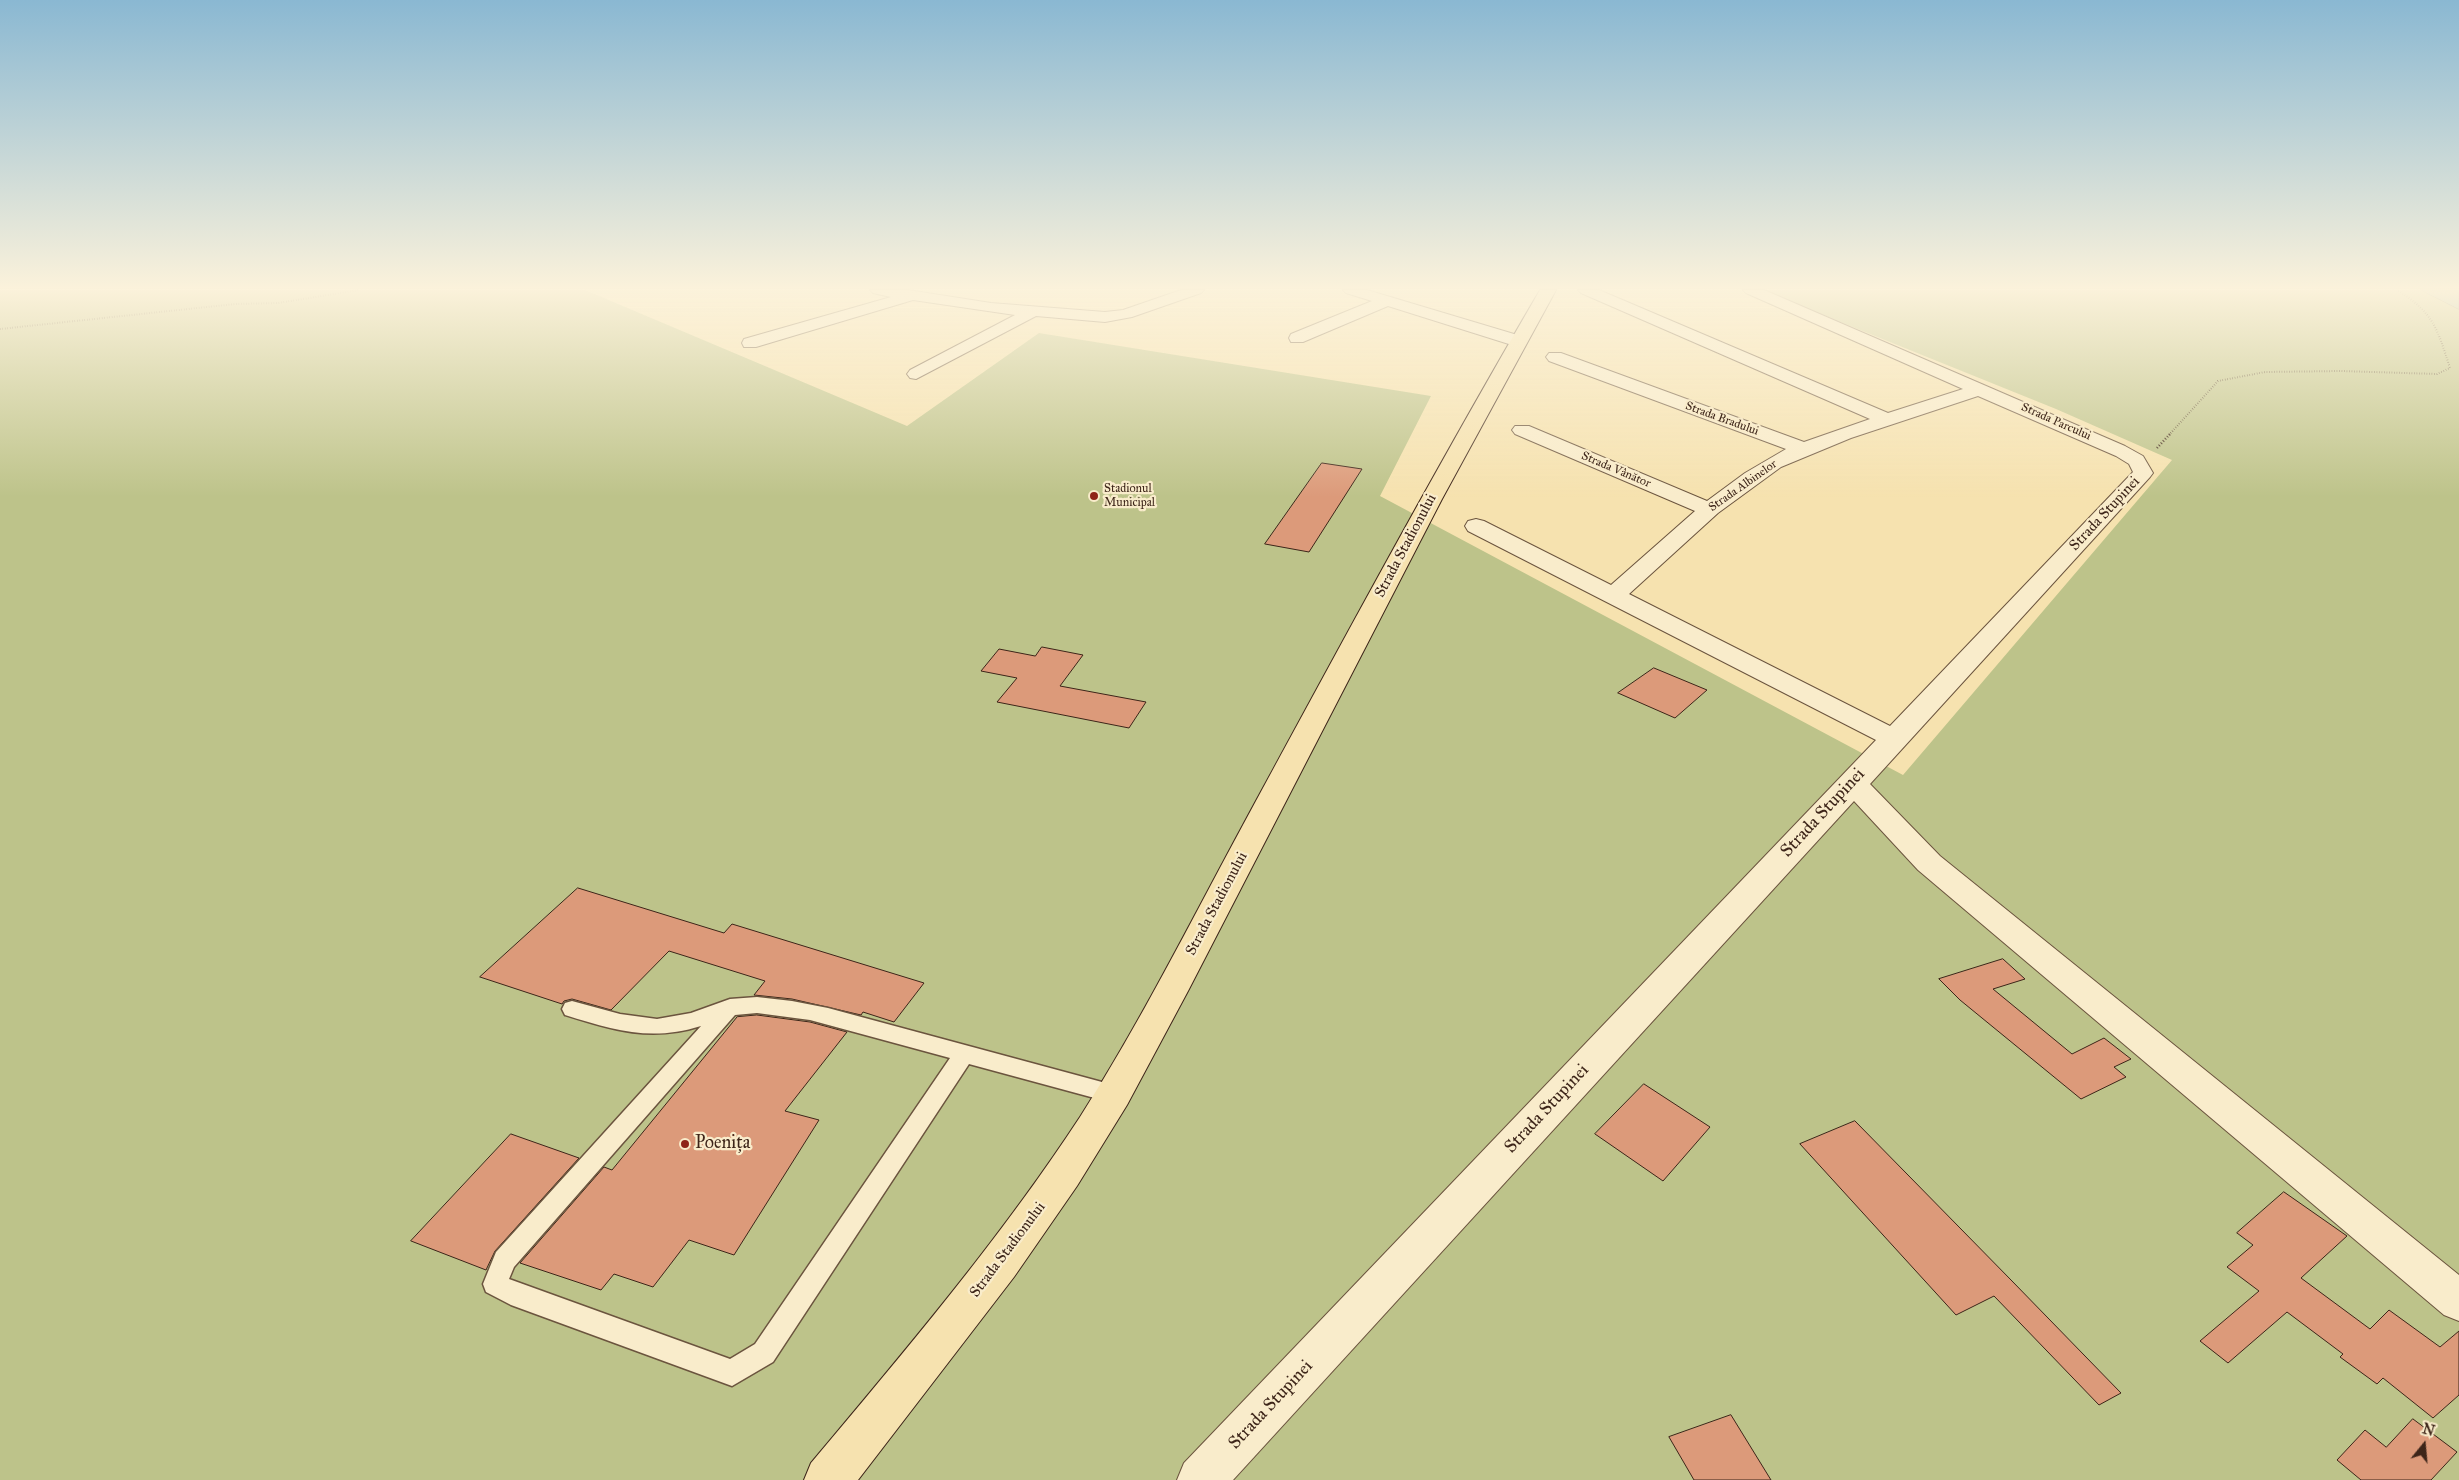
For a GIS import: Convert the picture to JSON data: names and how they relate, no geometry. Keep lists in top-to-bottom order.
{
  "streets": {
    "main road": ["Strada Stadionului"],
    "street": [
      "Strada Bradului",
      "Strada Parcului",
      "Strada Vânător",
      "Strada Albinelor",
      "Strada Stupinei"
    ]
  },
  "crossings": [
    ["Strada Bradului", "Strada Albinelor"],
    ["Strada Parcului", "Strada Albinelor"],
    ["Strada Parcului", "Strada Stupinei"],
    ["Strada Vânător", "Strada Albinelor"]
  ],
  "places": ["Stadionul Municipal", "Poenița"],
  "north": "top"
}
